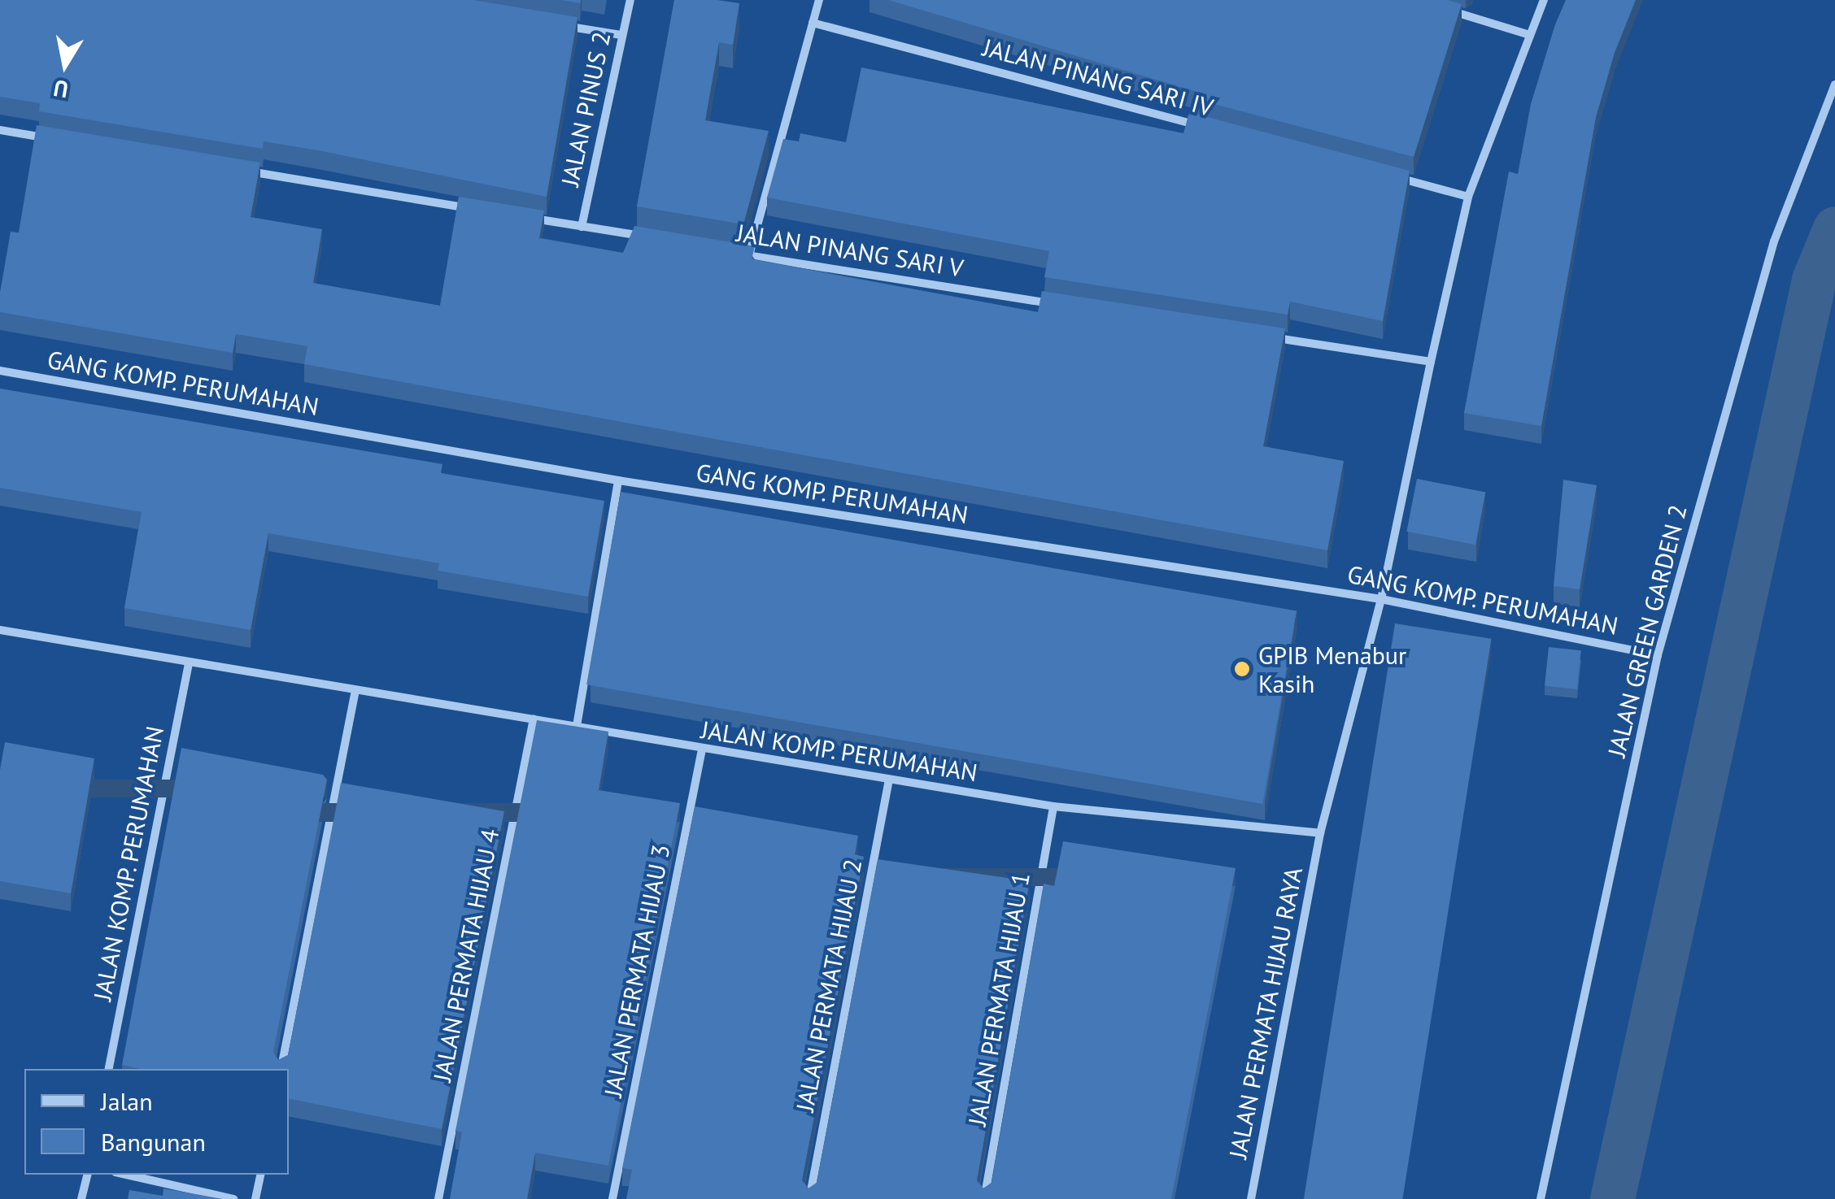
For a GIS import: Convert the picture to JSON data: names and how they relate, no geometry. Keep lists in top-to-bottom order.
{
  "streets": {
    "street": [
      "JALAN PINANG SARI IV",
      "JALAN PINUS 2",
      "JALAN PINANG SARI V",
      "GANG KOMP. PERUMAHAN",
      "JALAN GREEN GARDEN 2",
      "JALAN KOMP. PERUMAHAN",
      "JALAN PERMATA HIJAU 4",
      "JALAN PERMATA HIJAU 3",
      "JALAN PERMATA HIJAU 2",
      "JALAN PERMATA HIJAU 1",
      "JALAN PERMATA HIJAU RAYA"
    ]
  },
  "crossings": [
    ["GANG KOMP. PERUMAHAN", "JALAN GREEN GARDEN 2"],
    ["JALAN KOMP. PERUMAHAN", "JALAN PERMATA HIJAU 4"],
    ["JALAN KOMP. PERUMAHAN", "JALAN PERMATA HIJAU 3"],
    ["JALAN KOMP. PERUMAHAN", "JALAN PERMATA HIJAU 2"],
    ["JALAN KOMP. PERUMAHAN", "JALAN PERMATA HIJAU 1"],
    ["JALAN KOMP. PERUMAHAN", "JALAN PERMATA HIJAU RAYA"]
  ],
  "places": ["GPIB Menabur Kasih"],
  "legend": ["Jalan", "Bangunan"],
  "north": "bottom"
}
